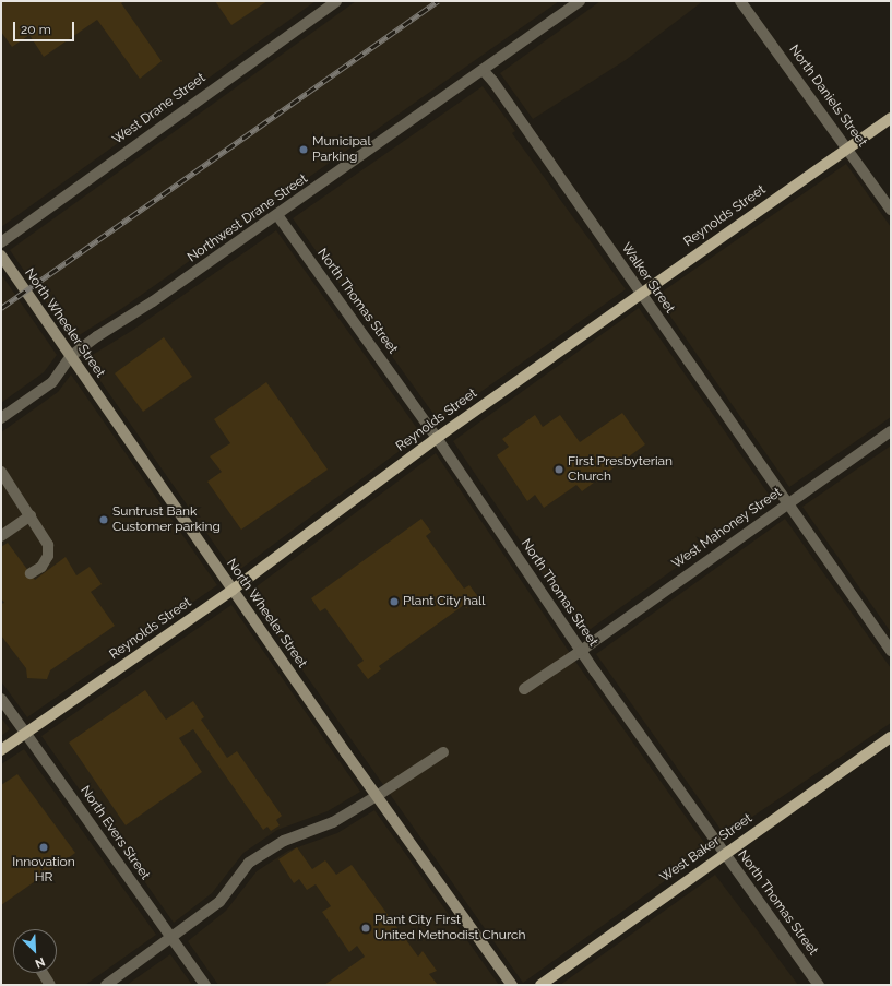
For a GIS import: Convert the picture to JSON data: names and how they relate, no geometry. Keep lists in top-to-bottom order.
{
  "streets": {
    "main road": ["Reynolds Street", "North Wheeler Street", "West Baker Street"],
    "street": [
      "North Daniels Street",
      "West Drane Street",
      "Northwest Drane Street",
      "Walker Street",
      "North Thomas Street",
      "West Mahoney Street",
      "North Evers Street"
    ]
  },
  "crossings": [
    ["North Daniels Street", "Reynolds Street"],
    ["Reynolds Street", "Walker Street"],
    ["Reynolds Street", "North Thomas Street"],
    ["Reynolds Street", "North Wheeler Street"],
    ["Reynolds Street", "North Evers Street"],
    ["Northwest Drane Street", "Walker Street"],
    ["Northwest Drane Street", "North Thomas Street"],
    ["Northwest Drane Street", "North Wheeler Street"],
    ["Walker Street", "West Mahoney Street"],
    ["North Thomas Street", "West Mahoney Street"],
    ["North Thomas Street", "West Baker Street"]
  ],
  "places": [
    "Municipal Parking",
    "First Presbyterian Church",
    "Suntrust Bank Customer parking",
    "Plant City hall",
    "Innovation HR",
    "Plant City First United Methodist Church"
  ],
  "scale_bar": "20 m",
  "north": "bottom right"
}
